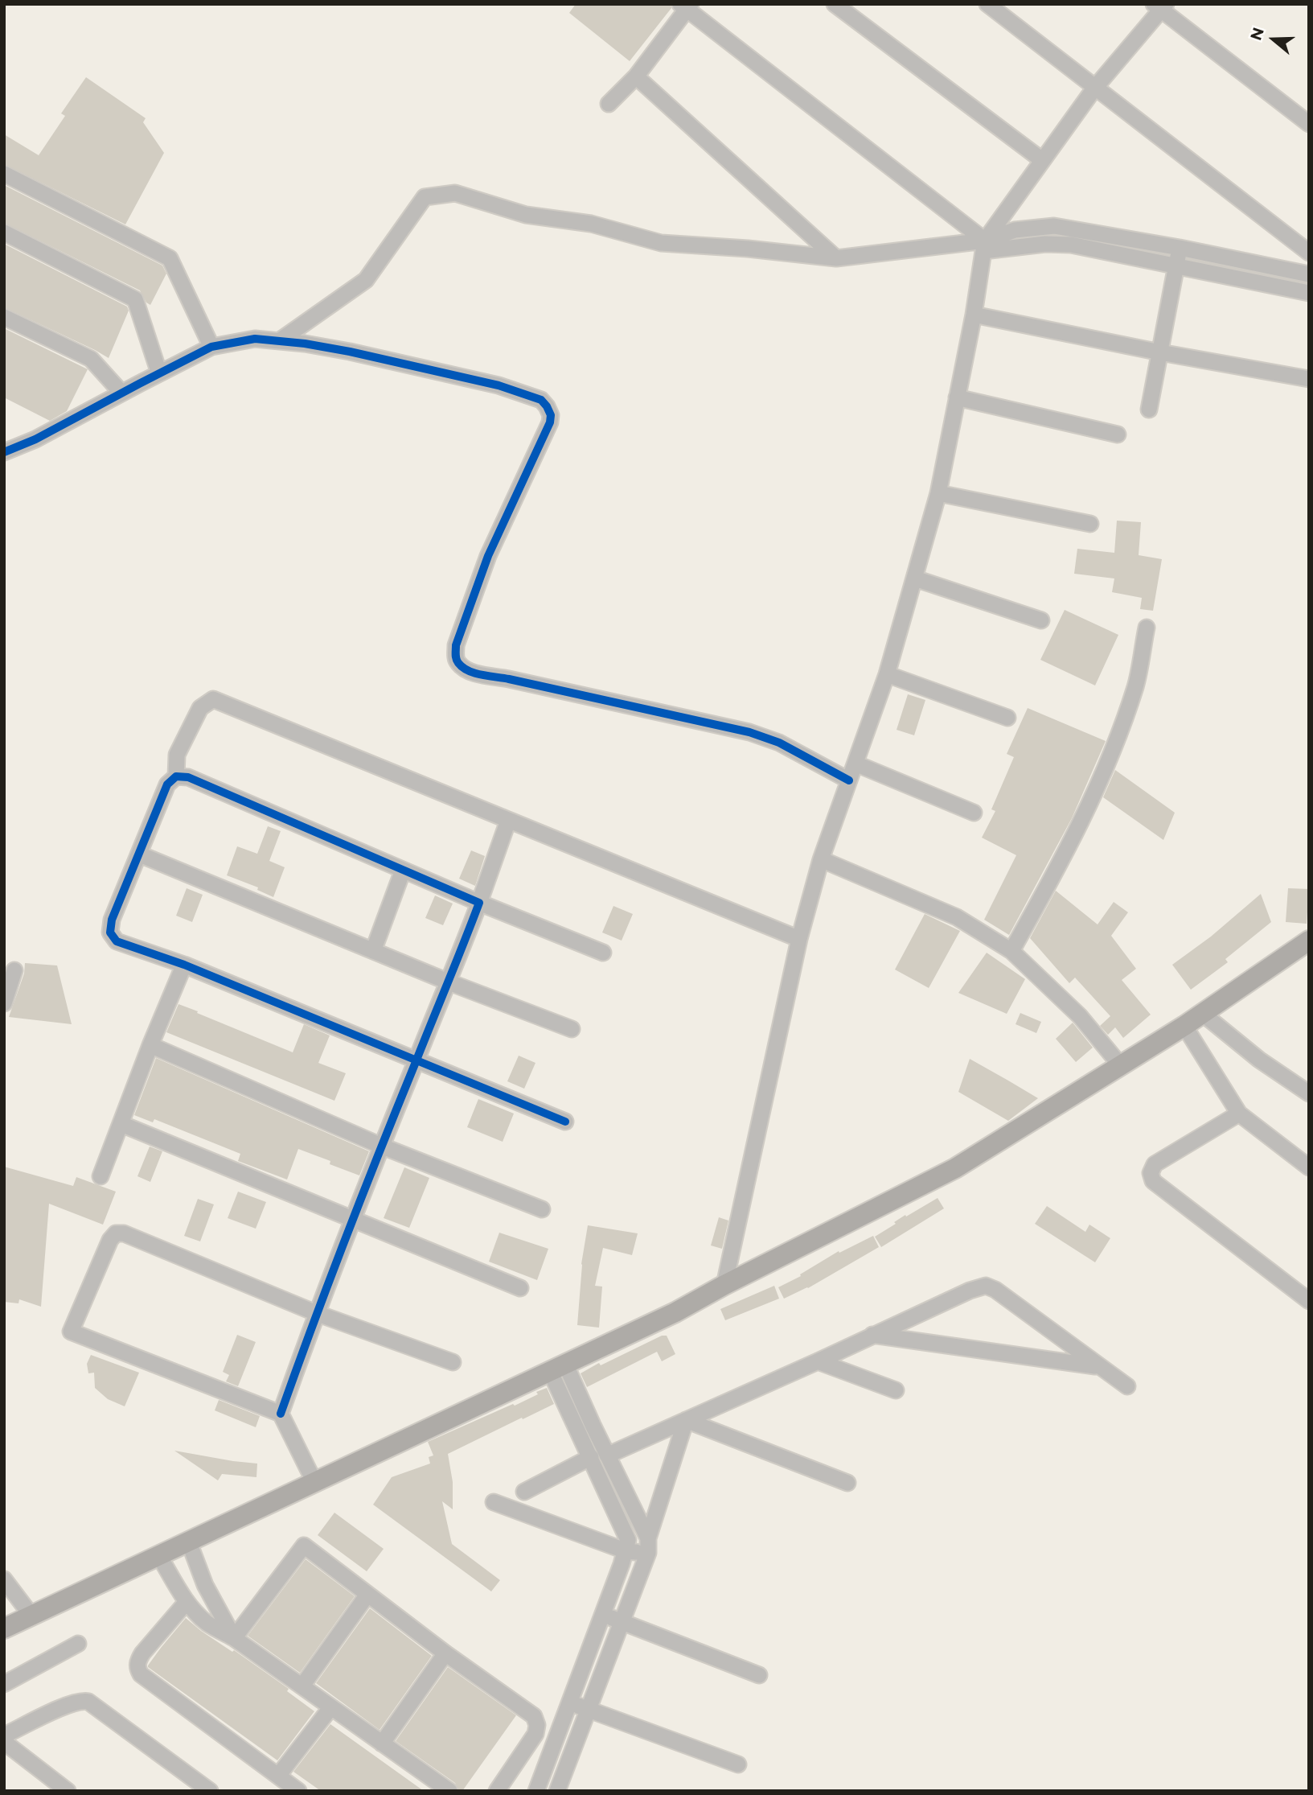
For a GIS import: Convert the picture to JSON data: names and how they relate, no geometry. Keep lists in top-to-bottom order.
{
  "north": "left"
}
